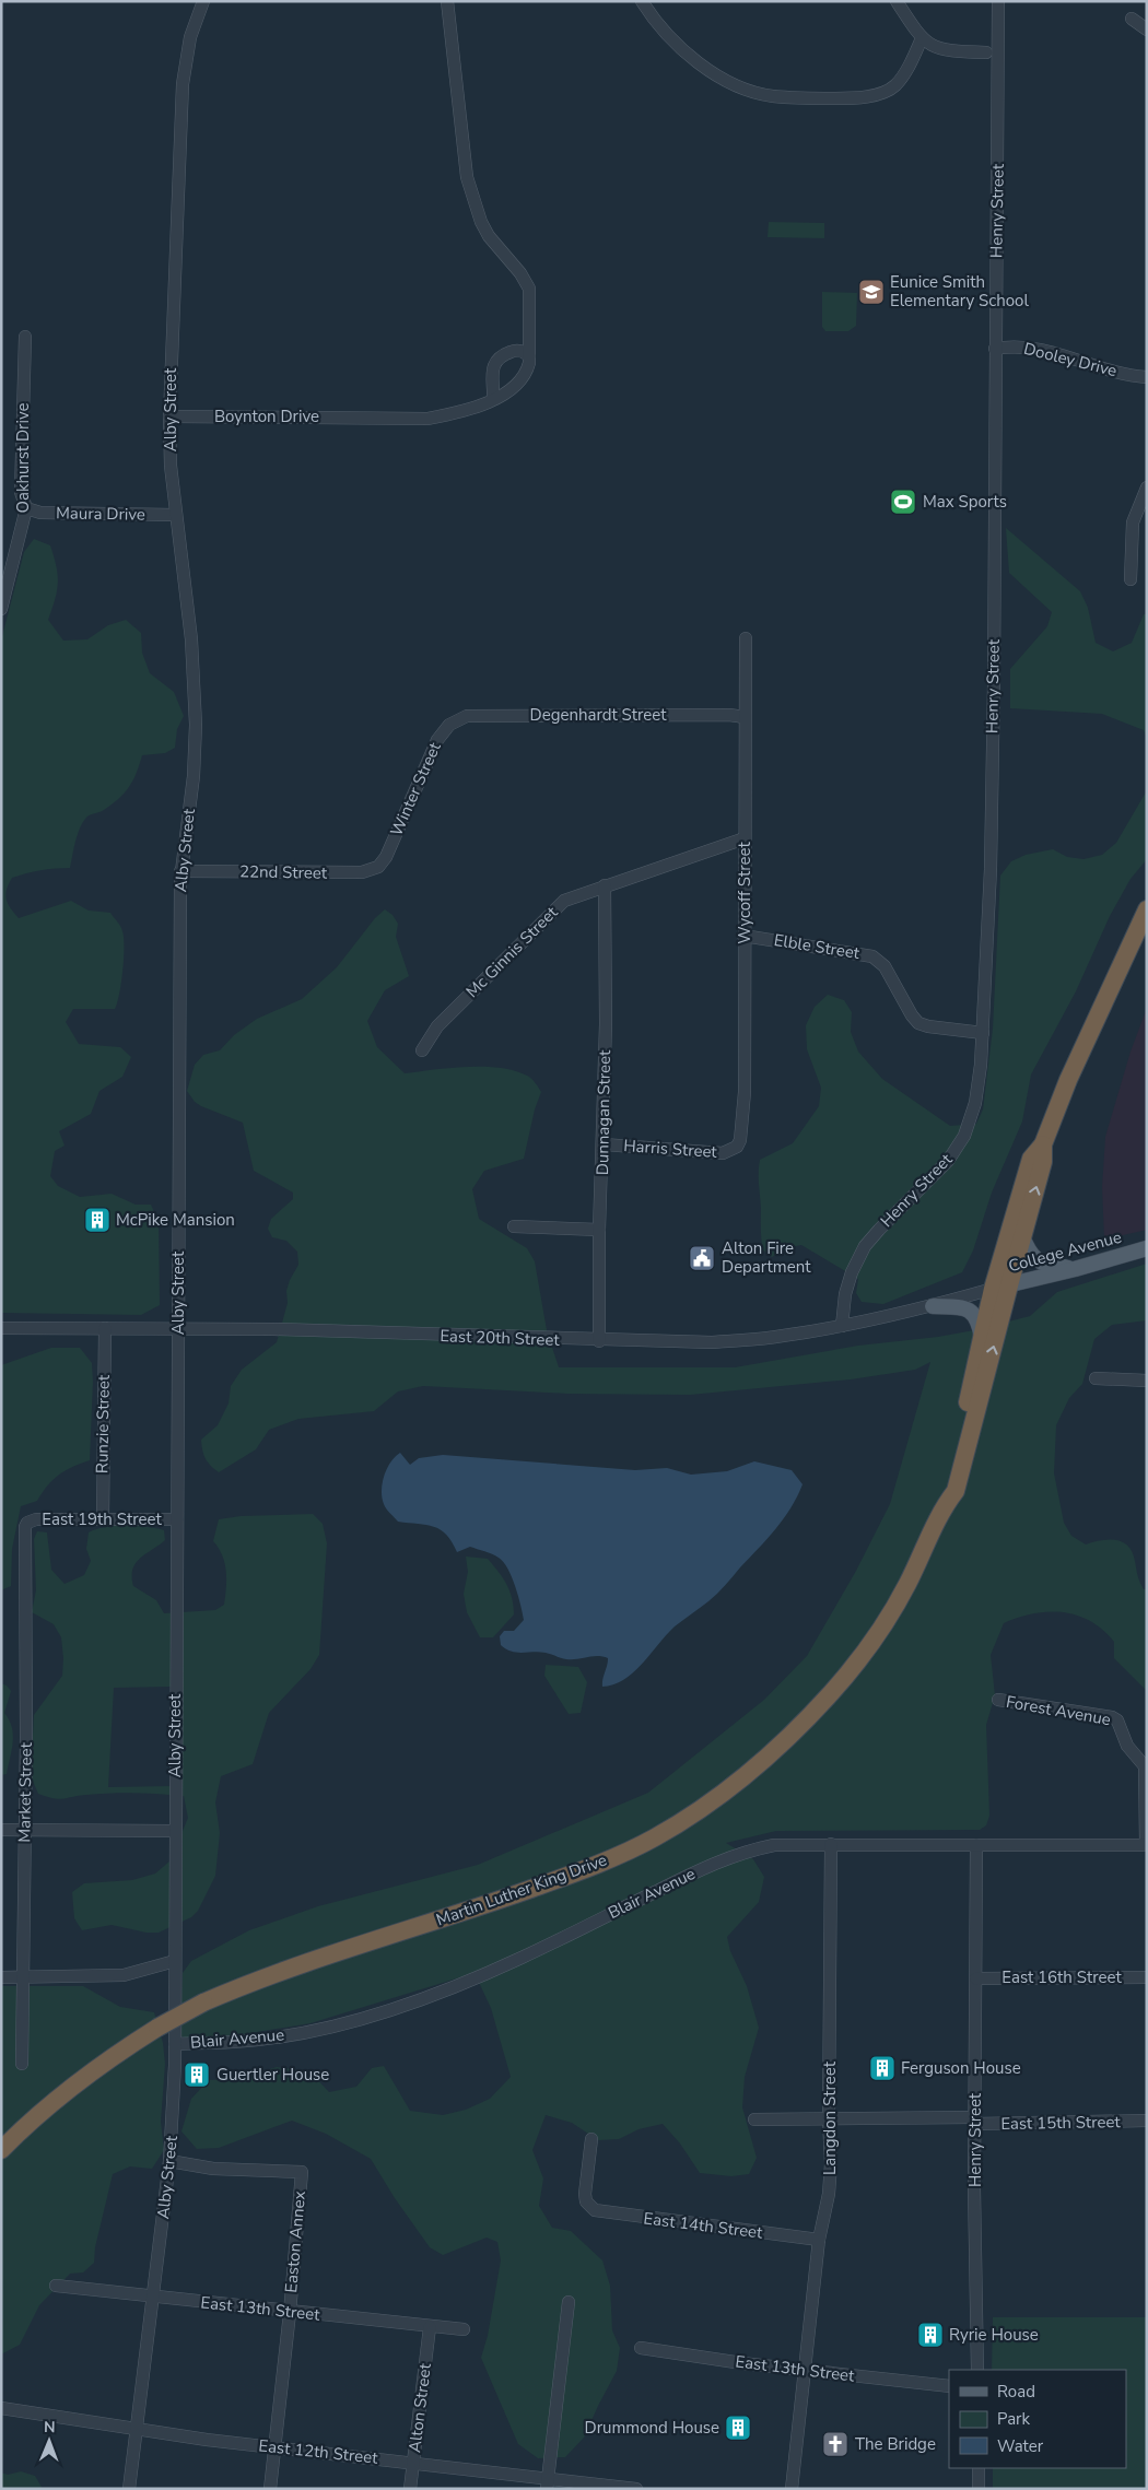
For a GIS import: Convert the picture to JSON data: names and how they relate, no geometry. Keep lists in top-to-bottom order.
{
  "streets": {
    "highway": ["Martin Luther King Drive"],
    "main road": ["College Avenue"],
    "street": [
      "Henry Street",
      "Dooley Drive",
      "Alby Street",
      "Boynton Drive",
      "Oakhurst Drive",
      "Maura Drive",
      "Degenhardt Street",
      "Winter Street",
      "22nd Street",
      "Wycoff Street",
      "Elble Street",
      "Mc Ginnis Street",
      "Dunnagan Street",
      "Harris Street",
      "East 20th Street",
      "Runzie Street",
      "East 19th Street",
      "Forest Avenue",
      "Market Street",
      "Blair Avenue",
      "East 16th Street",
      "Langdon Street",
      "East 15th Street",
      "East 14th Street",
      "Easton Annex",
      "East 13th Street",
      "Alton Street",
      "East 12th Street"
    ]
  },
  "crossings": [
    ["Henry Street", "Dooley Drive"],
    ["Henry Street", "Elble Street"],
    ["Henry Street", "East 20th Street"],
    ["Henry Street", "Blair Avenue"],
    ["Henry Street", "East 16th Street"],
    ["Henry Street", "East 15th Street"],
    ["Alby Street", "Boynton Drive"],
    ["Alby Street", "Maura Drive"],
    ["Alby Street", "22nd Street"],
    ["Alby Street", "East 20th Street"],
    ["Alby Street", "East 19th Street"],
    ["Alby Street", "Blair Avenue"],
    ["Alby Street", "Easton Annex"],
    ["Alby Street", "East 13th Street"],
    ["Alby Street", "East 12th Street"],
    ["Oakhurst Drive", "Maura Drive"],
    ["Degenhardt Street", "Winter Street"],
    ["Degenhardt Street", "Wycoff Street"],
    ["Winter Street", "22nd Street"],
    ["Wycoff Street", "Elble Street"],
    ["Wycoff Street", "Mc Ginnis Street"],
    ["Wycoff Street", "Harris Street"],
    ["Mc Ginnis Street", "Dunnagan Street"],
    ["Dunnagan Street", "Harris Street"],
    ["Dunnagan Street", "East 20th Street"],
    ["College Avenue", "East 20th Street"],
    ["East 20th Street", "Runzie Street"],
    ["Runzie Street", "East 19th Street"],
    ["East 19th Street", "Market Street"],
    ["Forest Avenue", "Blair Avenue"],
    ["Blair Avenue", "Langdon Street"],
    ["Langdon Street", "East 15th Street"],
    ["Langdon Street", "East 14th Street"],
    ["Langdon Street", "East 13th Street"],
    ["Easton Annex", "East 13th Street"],
    ["Easton Annex", "East 12th Street"],
    ["East 13th Street", "Alton Street"],
    ["Alton Street", "East 12th Street"]
  ],
  "places": {
    "school or university": ["Eunice Smith Elementary School"],
    "sports": ["Max Sports"],
    "building": [
      "McPike Mansion",
      "Ferguson House",
      "Guertler House",
      "Ryrie House",
      "Drummond House"
    ],
    "public building": ["Alton Fire Department"],
    "church": ["The Bridge"]
  },
  "legend": ["Road", "Park", "Water"],
  "north": "top"
}
